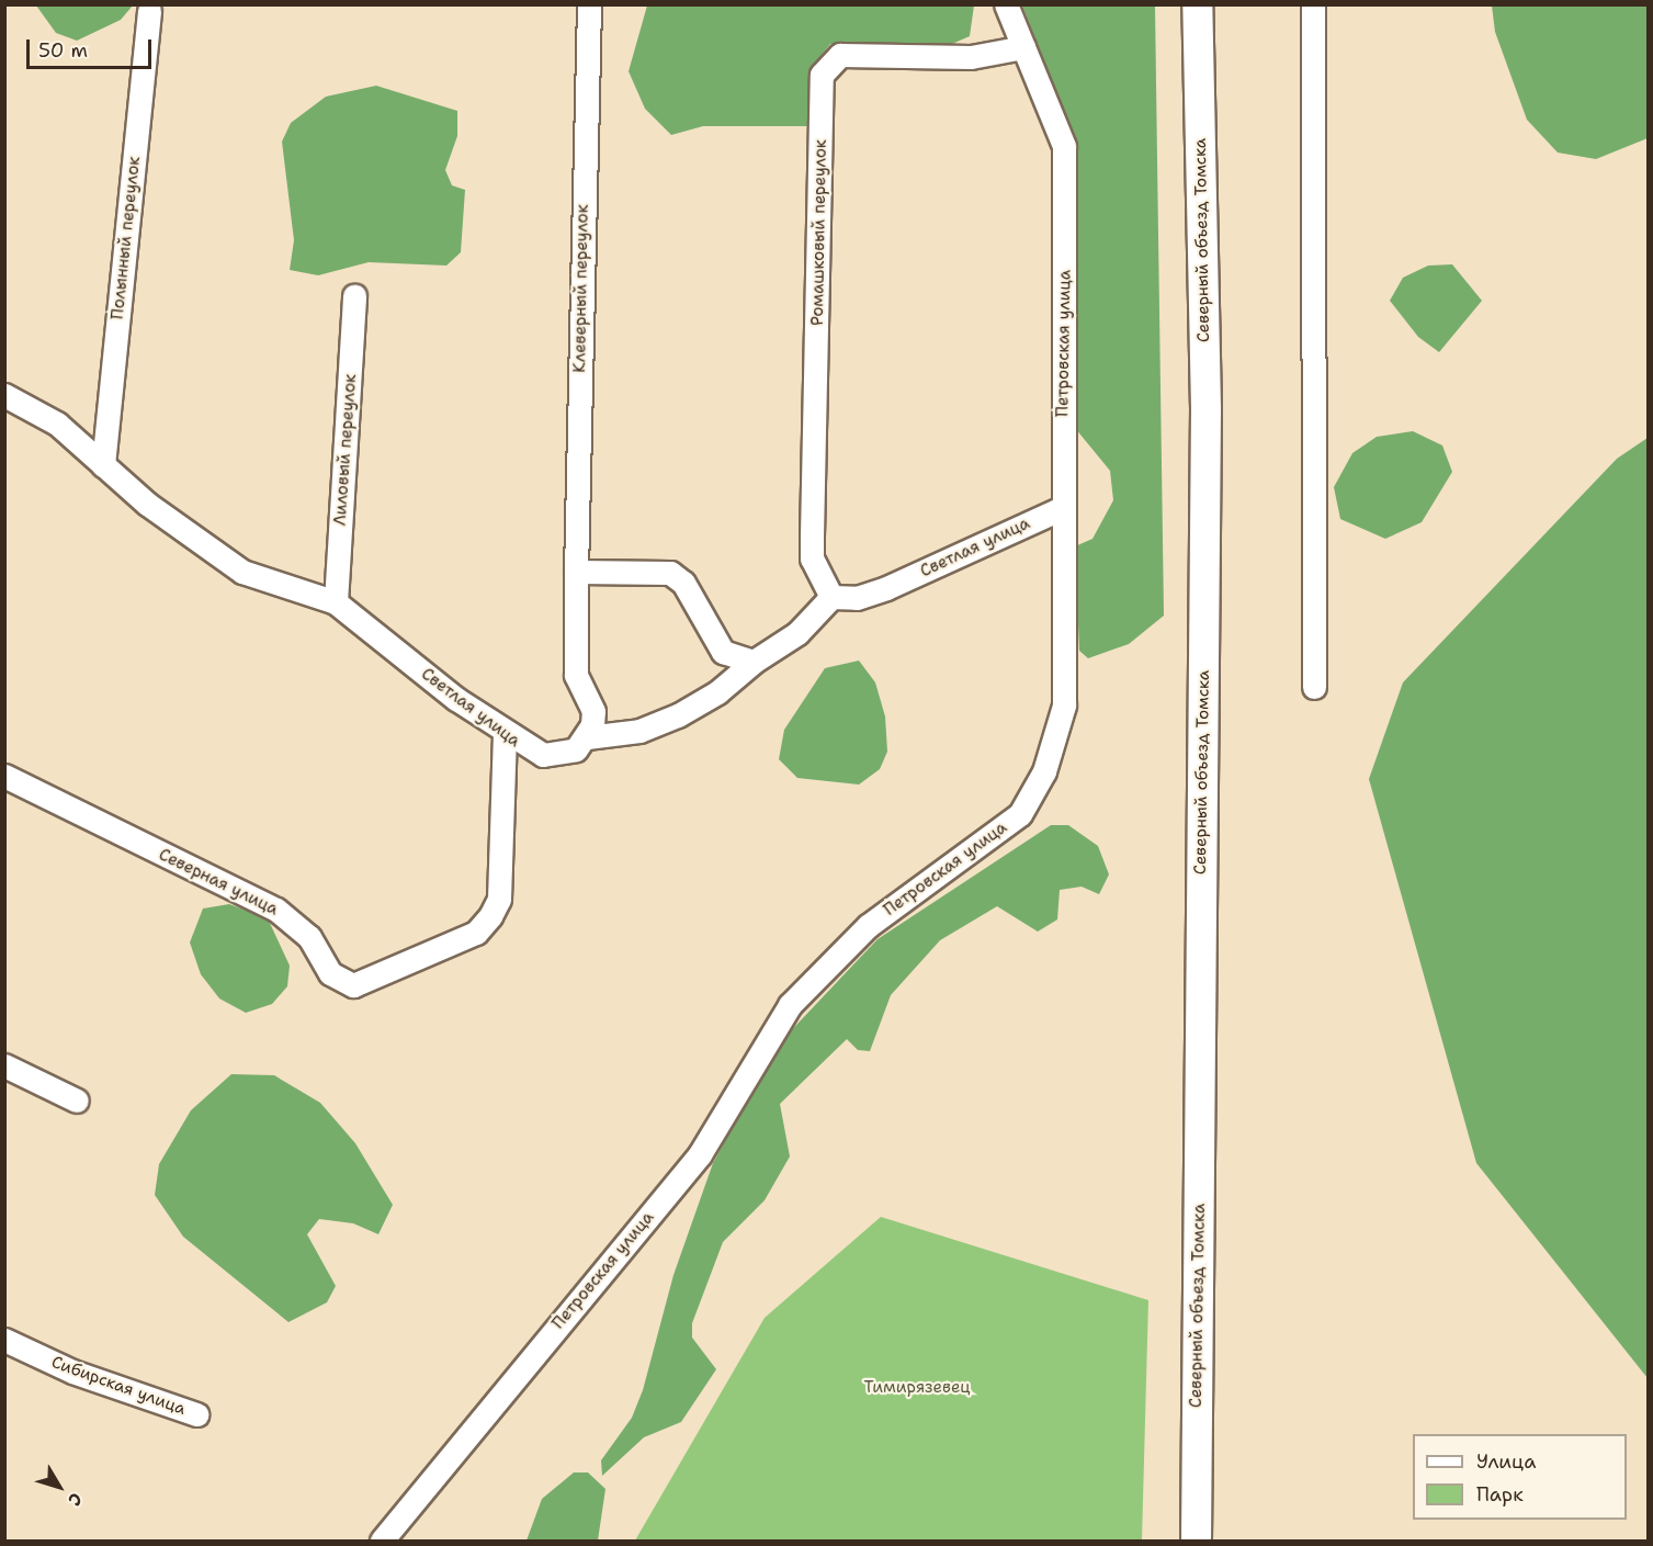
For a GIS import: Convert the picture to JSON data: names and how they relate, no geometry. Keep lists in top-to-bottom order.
{
  "streets": {
    "main road": ["Северный объезд Томска"],
    "street": [
      "Ромашковый переулок",
      "Полынный переулок",
      "Клеверный переулок",
      "Петровская улица",
      "Лиловый переулок",
      "Светлая улица",
      "Северная улица",
      "Сибирская улица"
    ]
  },
  "crossings": [
    ["Ромашковый переулок", "Петровская улица"],
    ["Ромашковый переулок", "Светлая улица"],
    ["Полынный переулок", "Светлая улица"],
    ["Петровская улица", "Светлая улица"],
    ["Лиловый переулок", "Светлая улица"],
    ["Светлая улица", "Северная улица"]
  ],
  "parks": ["Тимирязевец"],
  "legend": ["Улица", "Парк"],
  "scale_bar": "50 m",
  "north": "bottom right"
}
